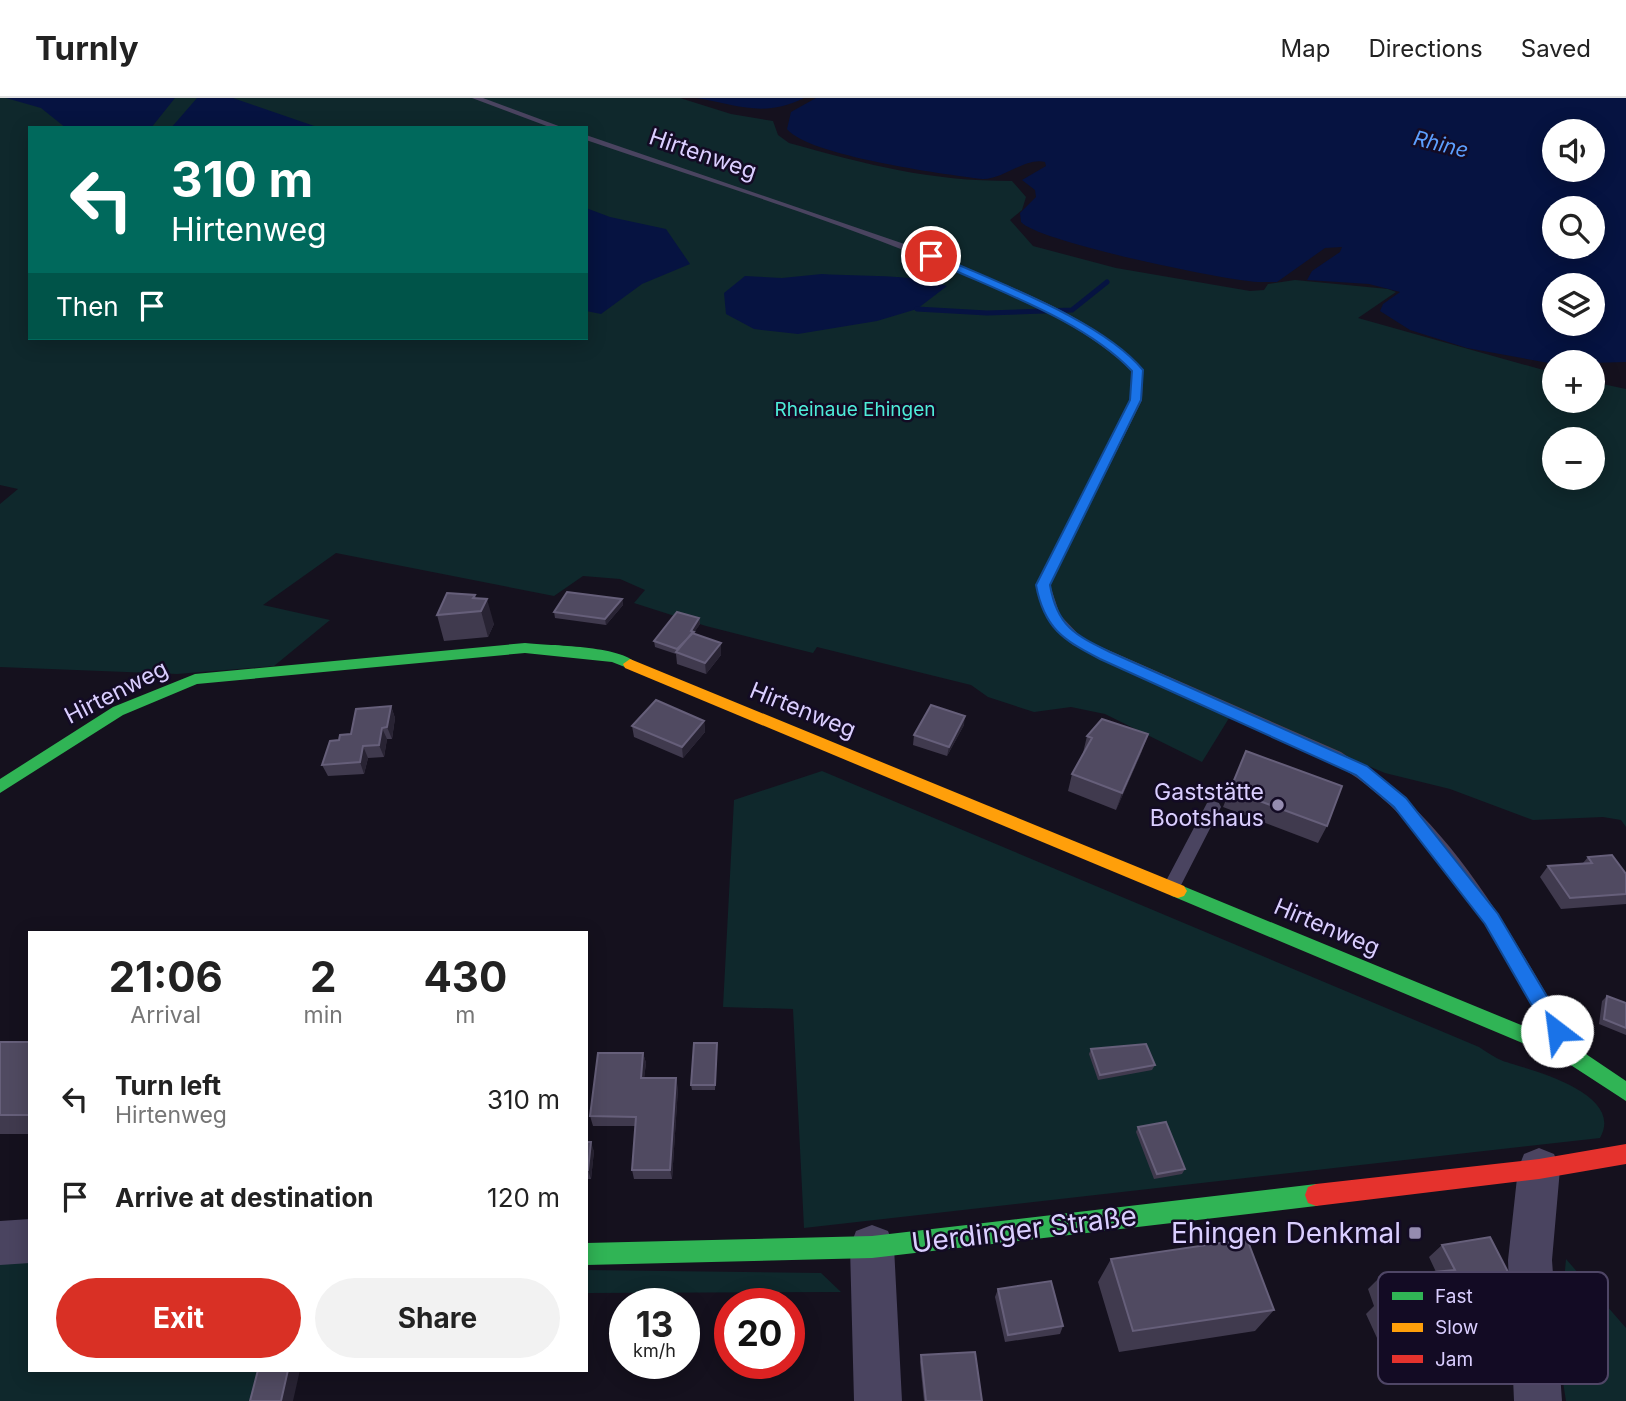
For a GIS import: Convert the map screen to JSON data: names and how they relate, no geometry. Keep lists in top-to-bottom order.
{
  "streets": {
    "street": ["Hirtenweg", "Uerdinger Straße"]
  },
  "water": ["Rhine"],
  "parks": ["Rheinaue Ehingen"],
  "places": {
    "other": ["Gaststätte Bootshaus"],
    "transit": ["Ehingen Denkmal"]
  },
  "legend": ["Fast", "Slow", "Jam"],
  "page": {
    "header": "Turnly",
    "nav": ["Map", "Directions", "Saved"],
    "map_buttons": ["+", "−"],
    "turn": ["310 m", "Hirtenweg"],
    "then": "Then",
    "eta": [
      "21:06",
      "Arrival",
      "2",
      "min",
      "430",
      "m"
    ],
    "list": [
      {
        "name": "Turn left",
        "note": "Hirtenweg",
        "value": "310 m"
      },
      {
        "name": "Arrive at destination",
        "value": "120 m"
      }
    ],
    "buttons": ["Exit", "Share"],
    "speed": "13 km/h",
    "limit": "20"
  }
}
